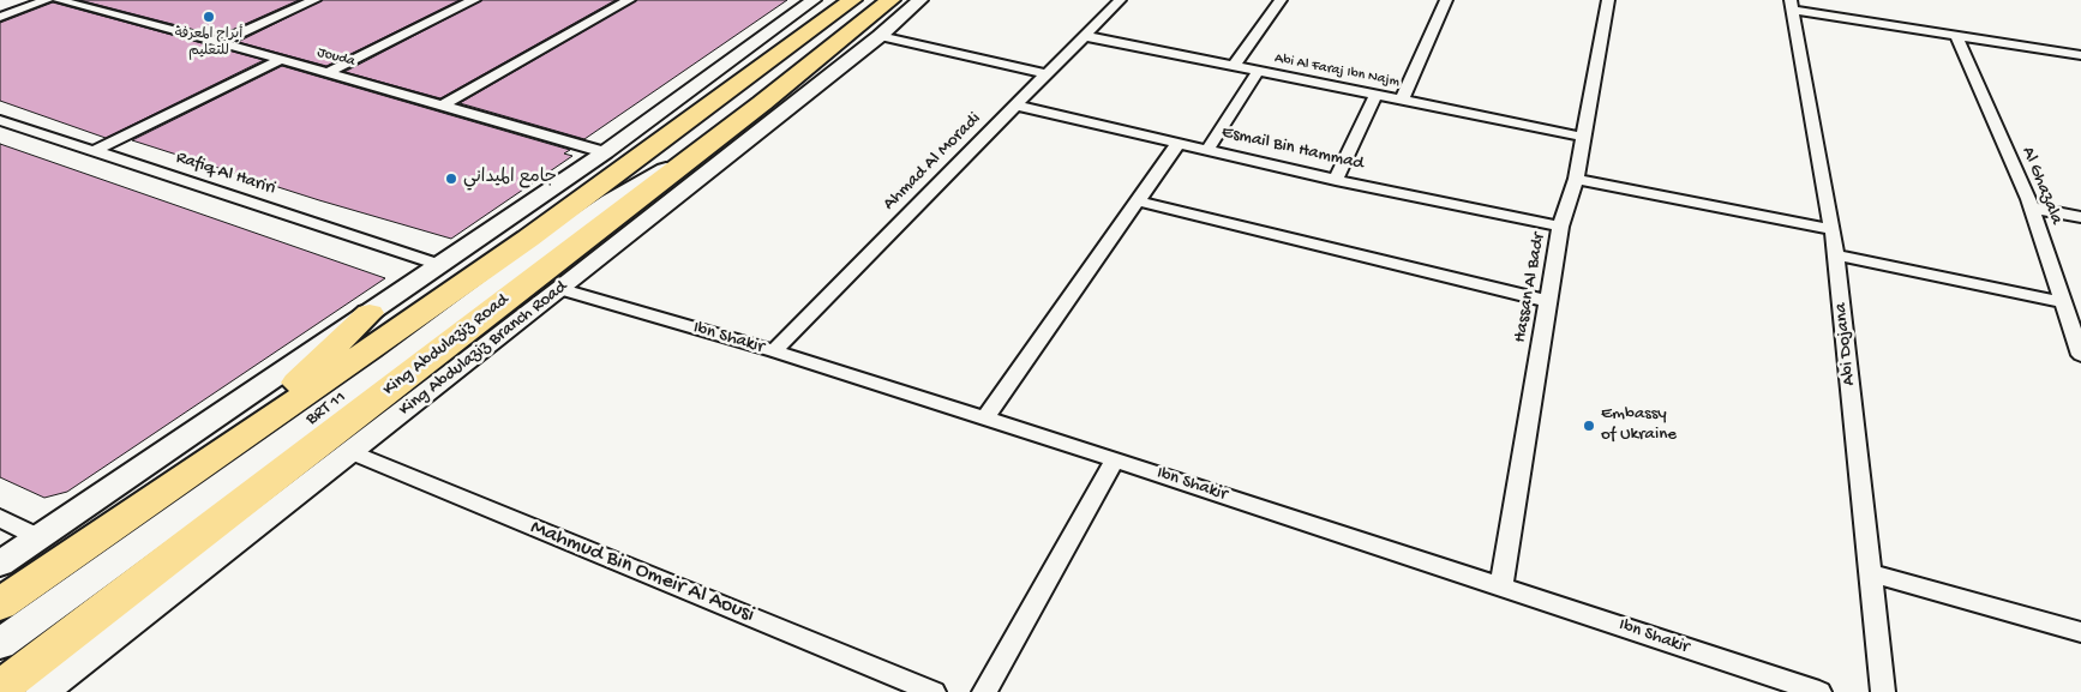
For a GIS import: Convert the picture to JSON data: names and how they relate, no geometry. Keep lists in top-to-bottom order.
{
  "streets": {
    "main road": ["King Abdulaziz Road", "BRT 11"],
    "street": [
      "Jouda",
      "Abi Al Faraj Ibn Najm",
      "Esmail Bin Hammad",
      "Ahmad Al Moradi",
      "Rafiq Al Hariri",
      "Al Ghazala",
      "Hassan Al Badr",
      "Ibn Shakir",
      "Abi Dojana",
      "King Abdulaziz Branch Road",
      "Mahmud Bin Omeir Al Aousi"
    ]
  },
  "crossings": [
    ["Abi Al Faraj Ibn Najm", "Ahmad Al Moradi"],
    ["Abi Al Faraj Ibn Najm", "Hassan Al Badr"],
    ["Esmail Bin Hammad", "Ahmad Al Moradi"],
    ["Esmail Bin Hammad", "Hassan Al Badr"],
    ["Ahmad Al Moradi", "Ibn Shakir"],
    ["Hassan Al Badr", "Ibn Shakir"],
    ["Ibn Shakir", "King Abdulaziz Branch Road"],
    ["King Abdulaziz Road", "King Abdulaziz Branch Road"],
    ["King Abdulaziz Road", "BRT 11"],
    ["King Abdulaziz Branch Road", "Mahmud Bin Omeir Al Aousi"]
  ],
  "places": ["أبراج المعرفة للتعليم", "جامع الميداني", "Embassy of Ukraine"]
}
